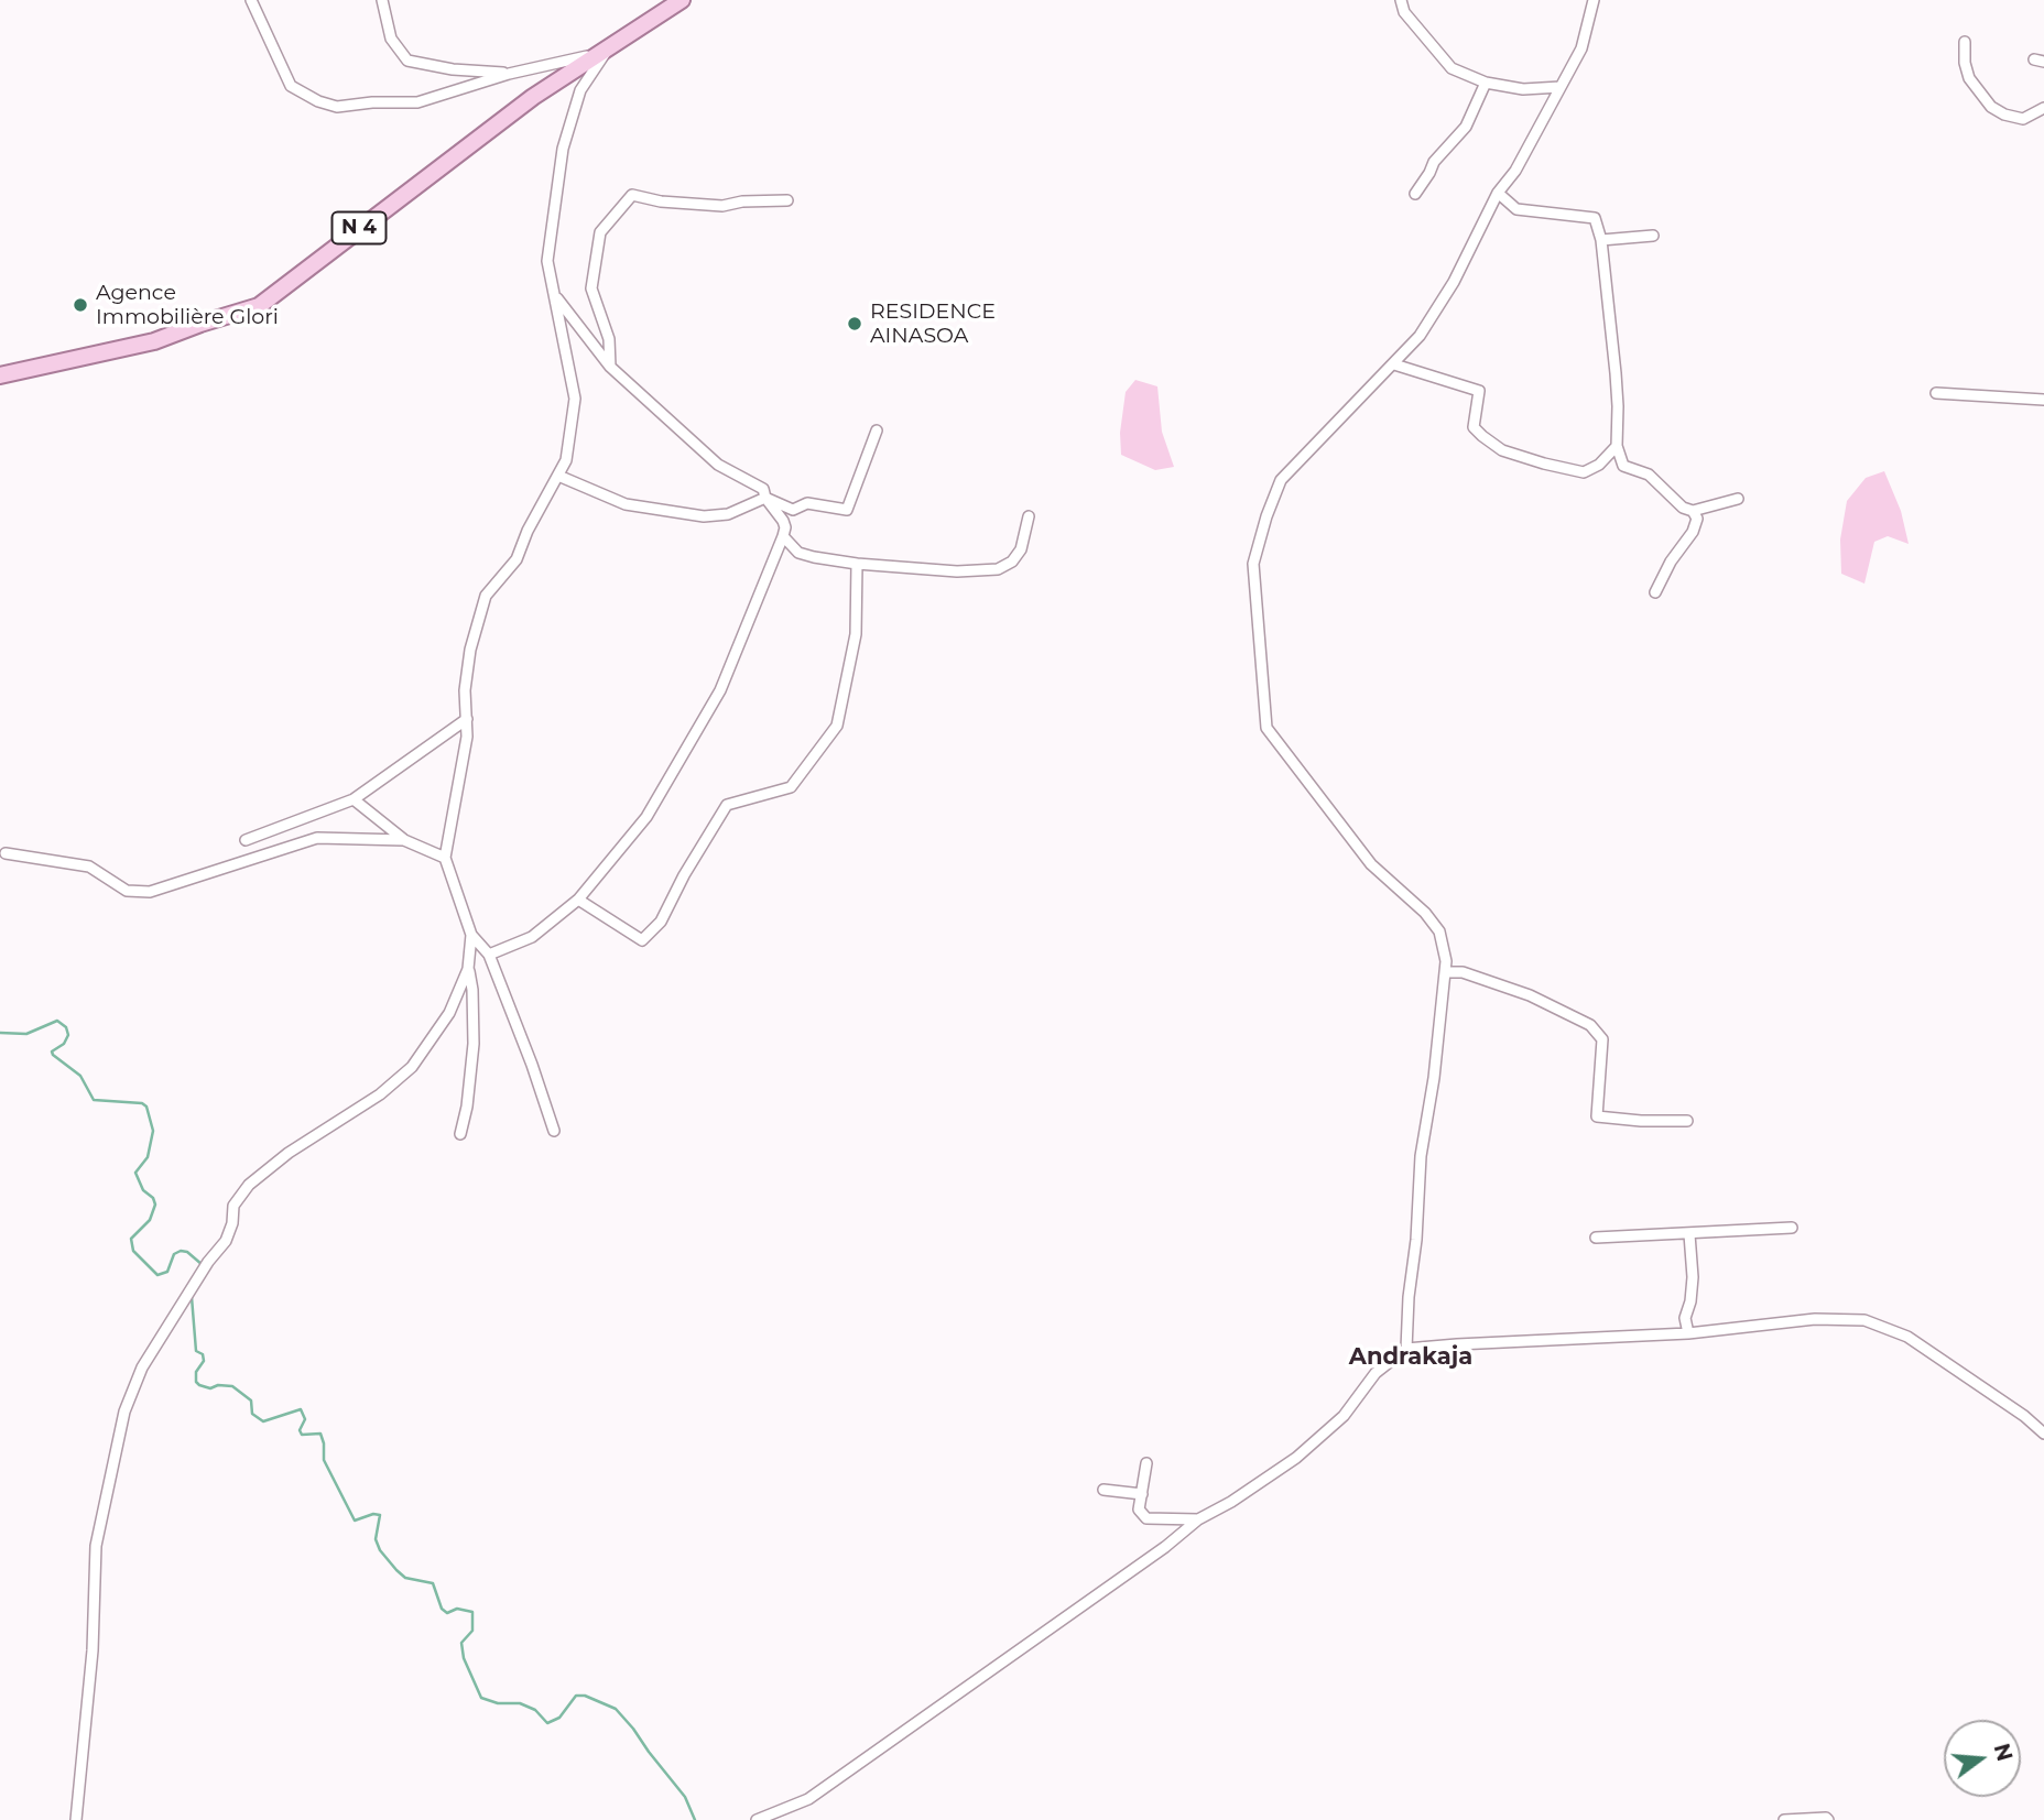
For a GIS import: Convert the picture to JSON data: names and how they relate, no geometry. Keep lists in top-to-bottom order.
{
  "streets": {
    "main road": ["N 4"]
  },
  "districts": ["Andrakaja"],
  "places": ["Agence Immobilière Glori", "RESIDENCE AINASOA"],
  "north": "right"
}
